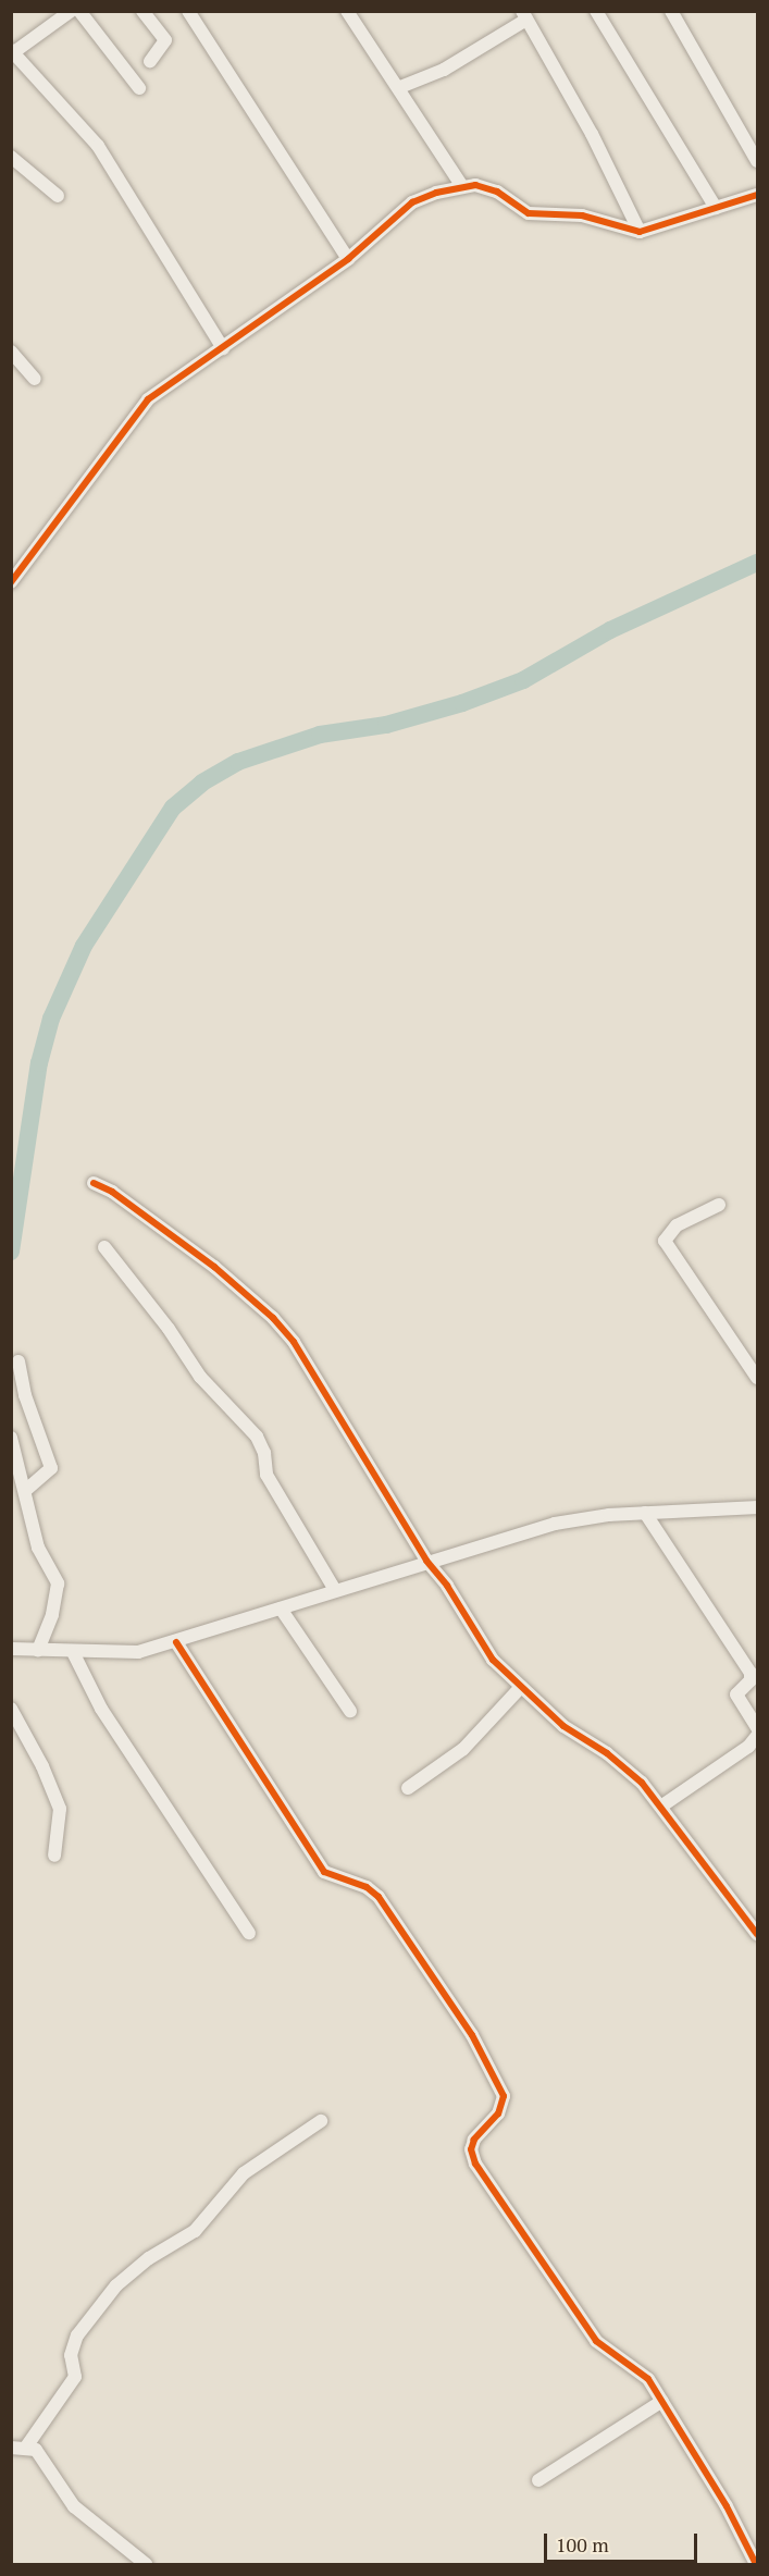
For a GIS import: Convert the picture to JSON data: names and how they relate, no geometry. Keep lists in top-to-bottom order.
{
  "scale_bar": "100 m"
}
